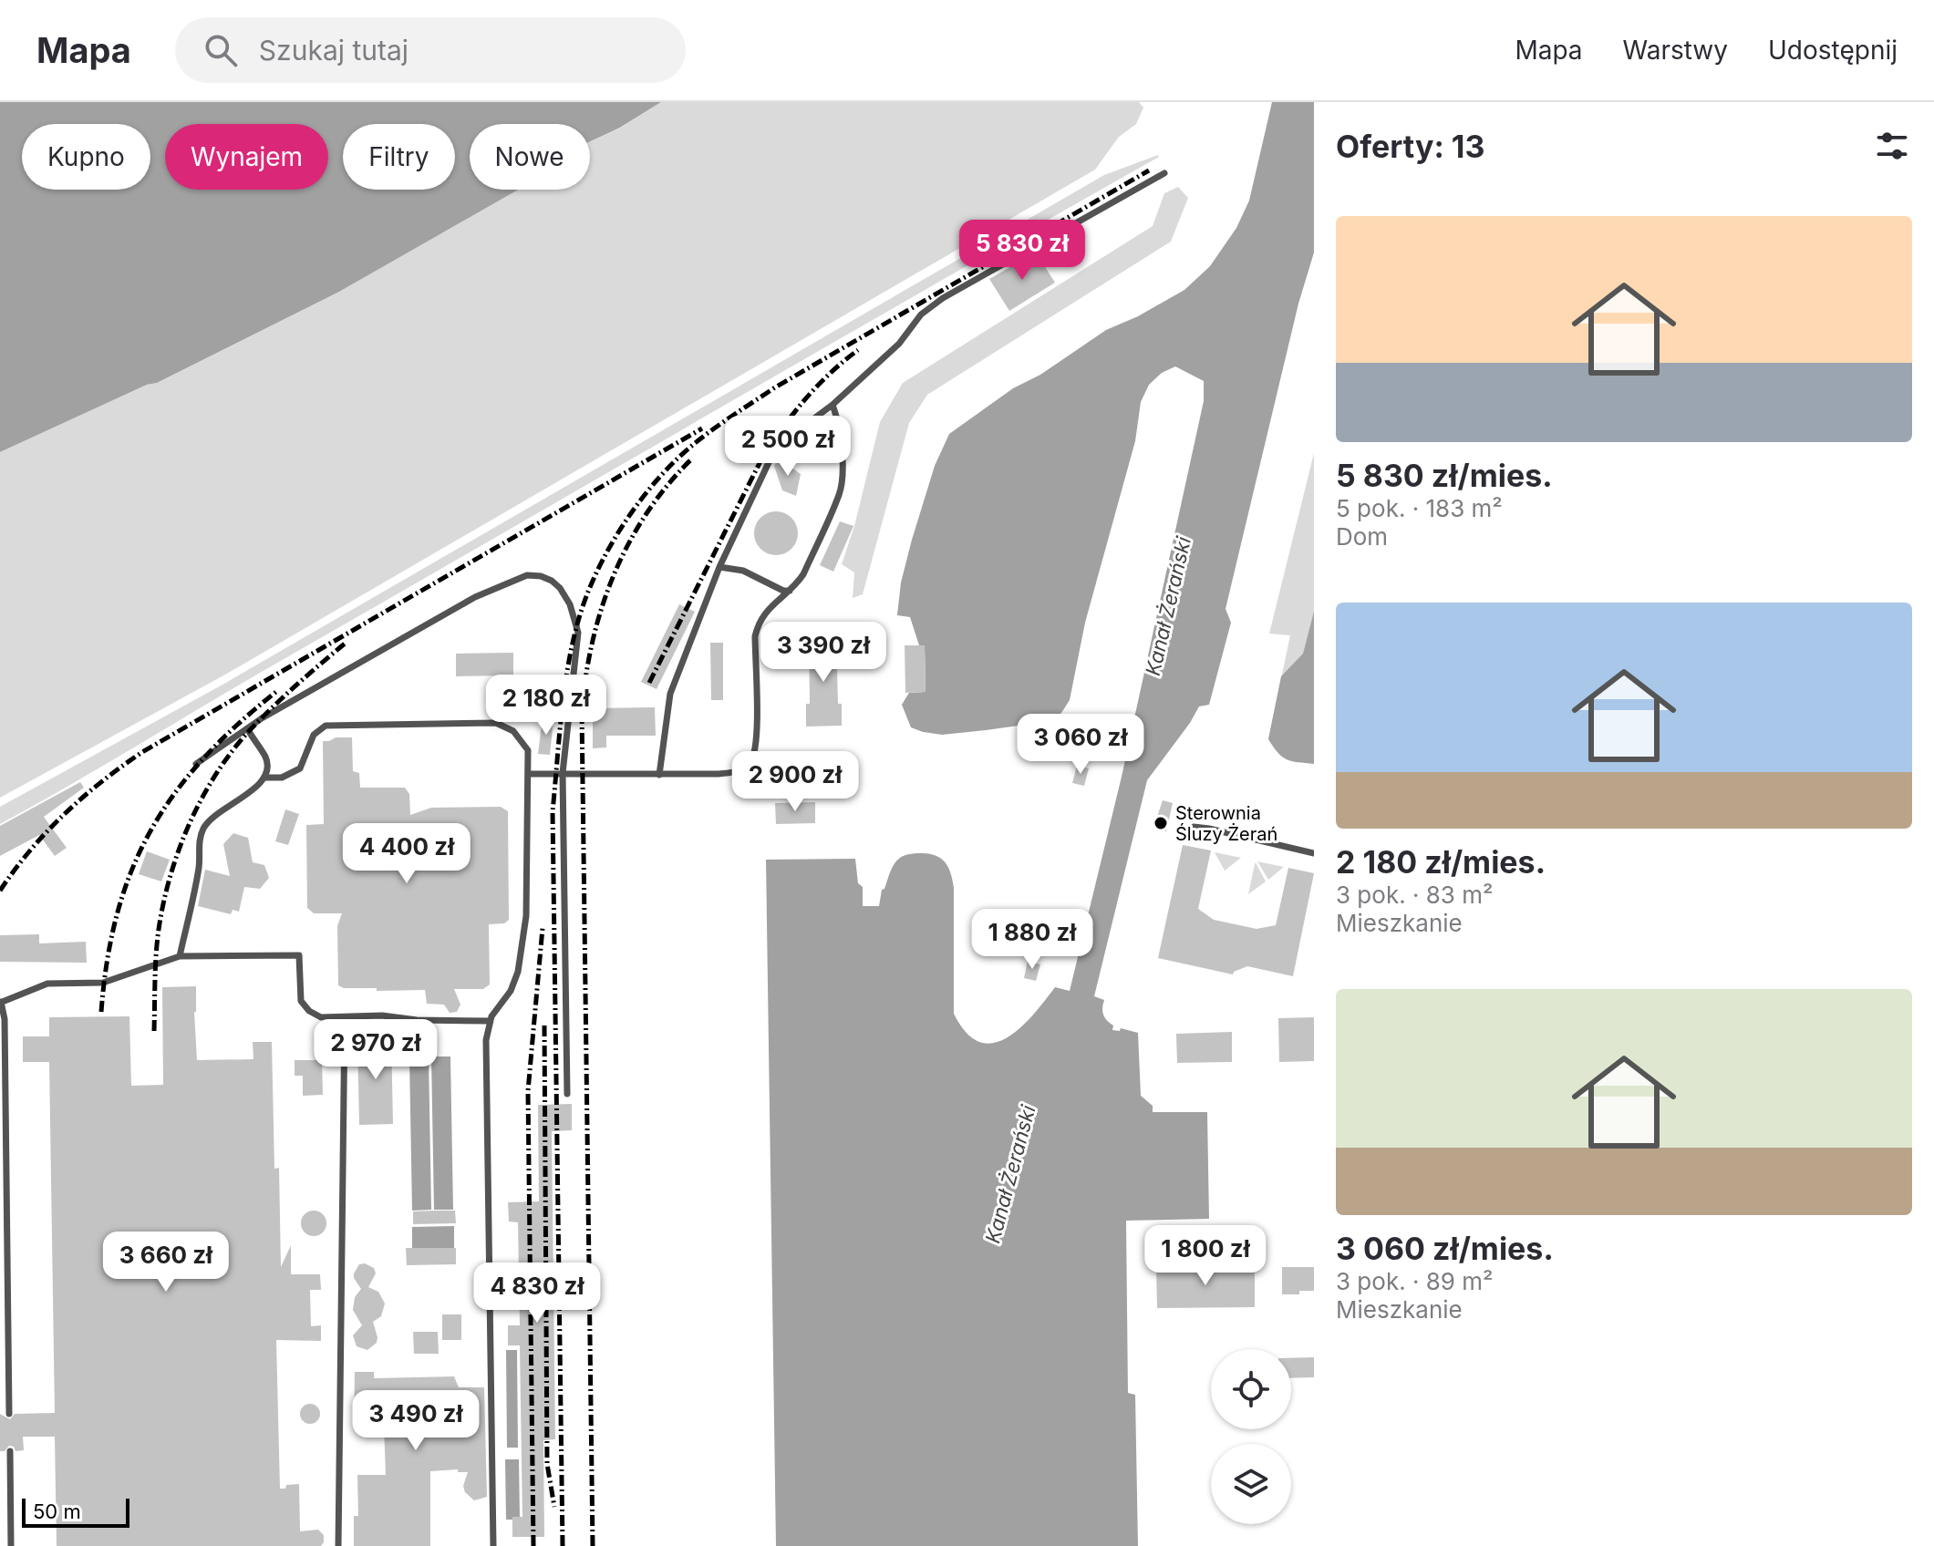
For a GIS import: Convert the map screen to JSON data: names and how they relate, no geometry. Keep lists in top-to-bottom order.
{
  "water": ["Kanał Żerański"],
  "places": ["Sterownia Śluzy Żerań"],
  "scale_bar": "50 m",
  "page": {
    "header": "Mapa",
    "search": "Szukaj tutaj",
    "nav": ["Mapa", "Warstwy", "Udostępnij"],
    "heading": "Oferty: 13",
    "chip": [
      "Kupno",
      "Wynajem",
      "Filtry",
      "Nowe"
    ],
    "list": [
      {
        "name": "5 830 zł/mies.",
        "note": "5 pok. · 183 m² · Dom"
      },
      {
        "name": "2 180 zł/mies.",
        "note": "3 pok. · 83 m² · Mieszkanie"
      },
      {
        "name": "3 060 zł/mies.",
        "note": "3 pok. · 89 m² · Mieszkanie"
      }
    ],
    "price": [
      "5 830 zł",
      "2 500 zł",
      "3 390 zł",
      "2 180 zł",
      "3 060 zł",
      "2 900 zł",
      "4 400 zł",
      "1 880 zł",
      "2 970 zł",
      "1 800 zł",
      "3 660 zł",
      "4 830 zł",
      "3 490 zł"
    ],
    "scale": "50 m"
  }
}
